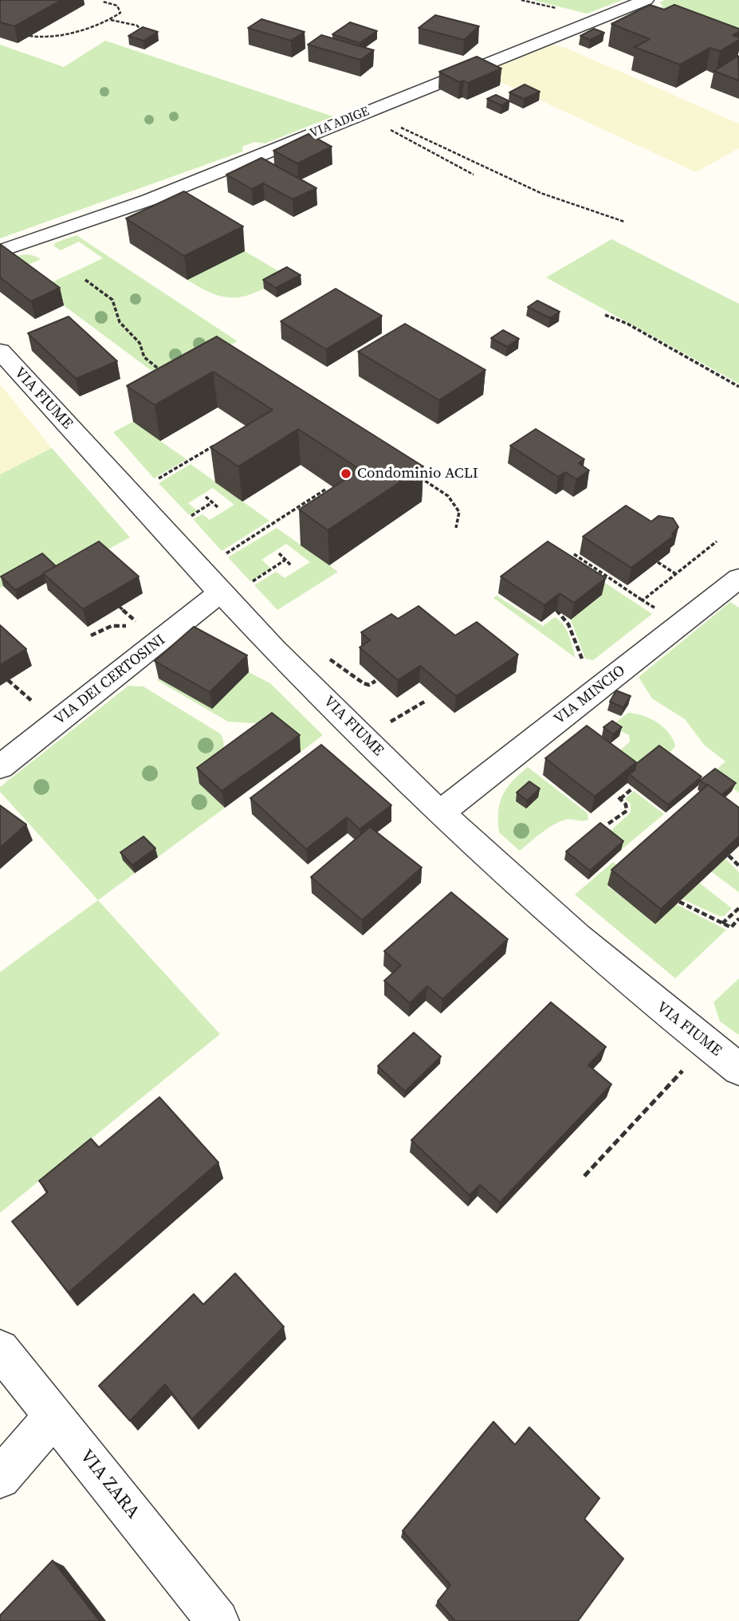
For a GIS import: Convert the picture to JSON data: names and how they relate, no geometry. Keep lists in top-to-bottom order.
{
  "streets": {
    "street": [
      "VIA ADIGE",
      "VIA FIUME",
      "VIA DEI CERTOSINI",
      "VIA MINCIO",
      "VIA ZARA"
    ]
  },
  "crossings": [
    ["VIA FIUME", "VIA DEI CERTOSINI"],
    ["VIA FIUME", "VIA MINCIO"]
  ],
  "places": ["Condominio ACLI"]
}
